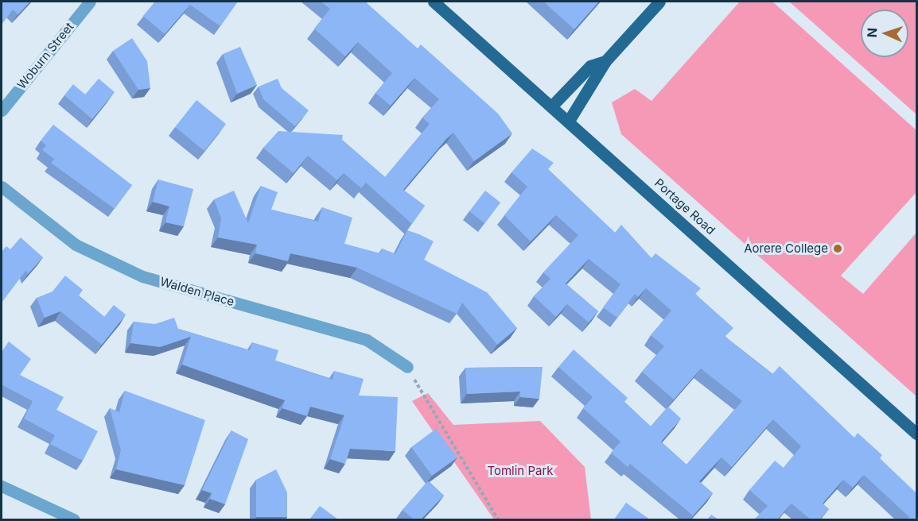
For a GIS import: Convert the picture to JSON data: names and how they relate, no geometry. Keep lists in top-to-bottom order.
{
  "streets": {
    "main road": ["Portage Road"],
    "street": ["Woburn Street", "Walden Place"]
  },
  "parks": ["Tomlin Park"],
  "places": ["Aorere College"],
  "north": "left"
}
